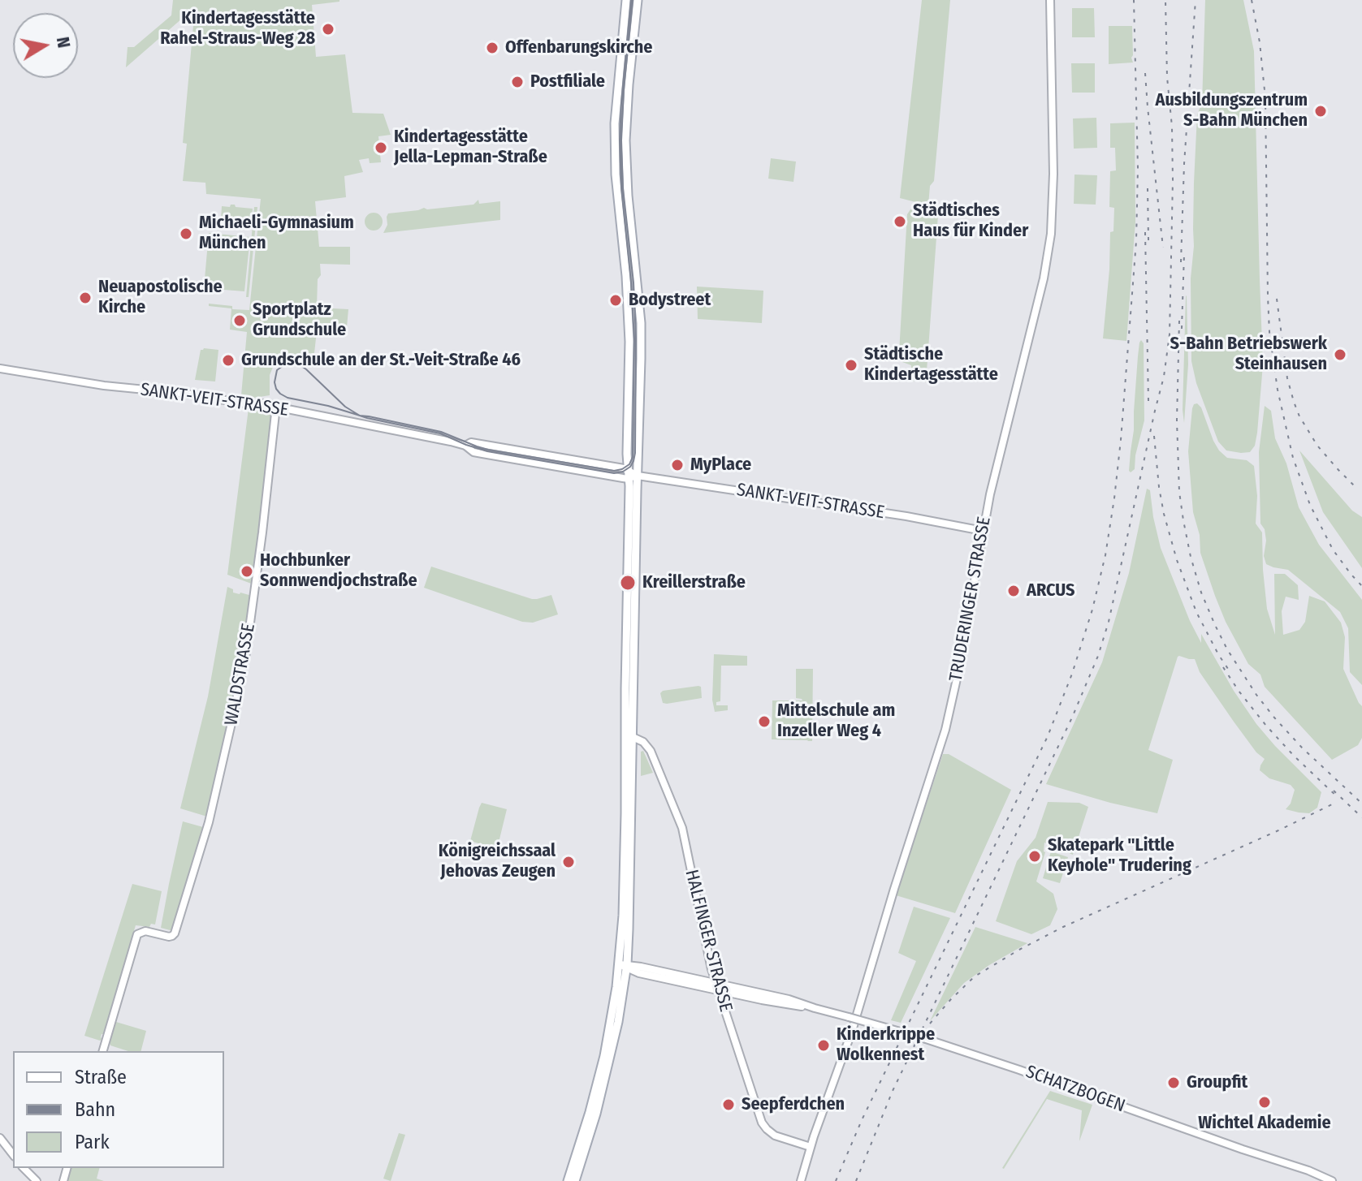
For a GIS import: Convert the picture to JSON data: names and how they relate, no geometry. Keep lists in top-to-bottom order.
{
  "streets": {
    "street": [
      "SANKT-VEIT-STRASSE",
      "TRUDERINGER STRASSE",
      "WALDSTRASSE",
      "HALFINGER STRASSE",
      "SCHATZBOGEN"
    ]
  },
  "crossings": [
    ["SANKT-VEIT-STRASSE", "TRUDERINGER STRASSE"],
    ["SANKT-VEIT-STRASSE", "WALDSTRASSE"],
    ["TRUDERINGER STRASSE", "HALFINGER STRASSE"],
    ["HALFINGER STRASSE", "SCHATZBOGEN"]
  ],
  "places": [
    "Kindertagesstätte Rahel-Straus-Weg 28",
    "Offenbarungskirche",
    "Postfiliale",
    "Ausbildungszentrum S-Bahn München",
    "Kindertagesstätte Jella-Lepman-Straße",
    "Städtisches Haus für Kinder",
    "Michaeli-Gymnasium München",
    "Neuapostolische Kirche",
    "Bodystreet",
    "Sportplatz Grundschule",
    "S-Bahn Betriebswerk Steinhausen",
    "Grundschule an der St.-Veit-Straße 46",
    "Städtische Kindertagesstätte",
    "MyPlace",
    "Hochbunker Sonnwendjochstraße",
    "Kreillerstraße",
    "ARCUS",
    "Mittelschule am Inzeller Weg 4",
    "Skatepark \"Little Keyhole\" Trudering",
    "Königreichssaal Jehovas Zeugen",
    "Kinderkrippe Wolkennest",
    "Groupfit",
    "Wichtel Akademie",
    "Seepferdchen"
  ],
  "legend": ["Straße", "Bahn", "Park"],
  "north": "right"
}
